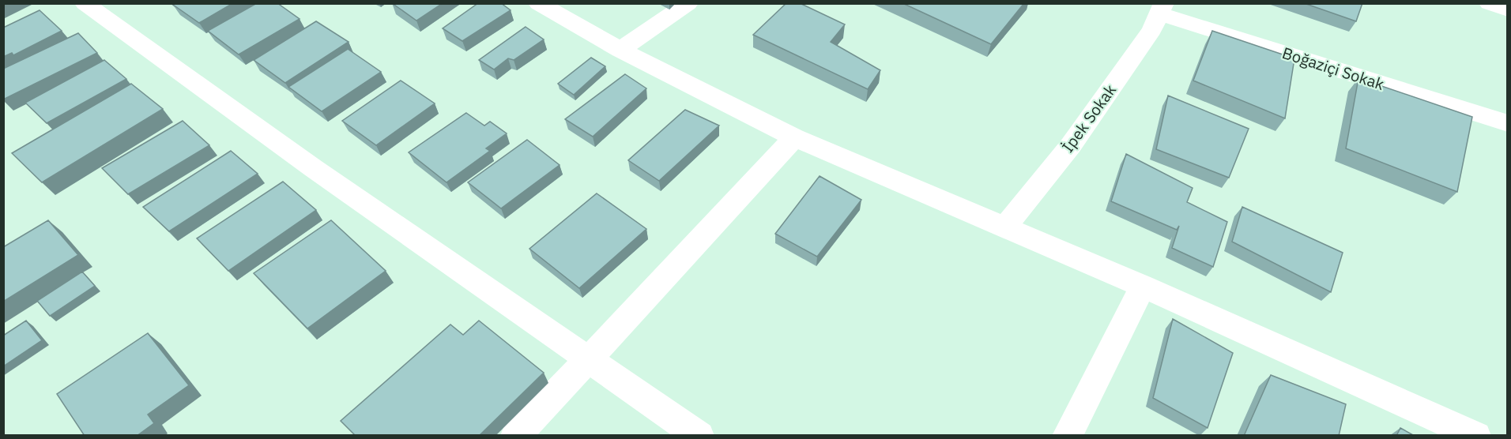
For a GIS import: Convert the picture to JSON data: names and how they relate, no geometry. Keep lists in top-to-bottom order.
{
  "streets": {
    "street": ["Boğaziçi Sokak", "İpek Sokak"]
  },
  "crossings": [
    ["Boğaziçi Sokak", "İpek Sokak"]
  ]
}
